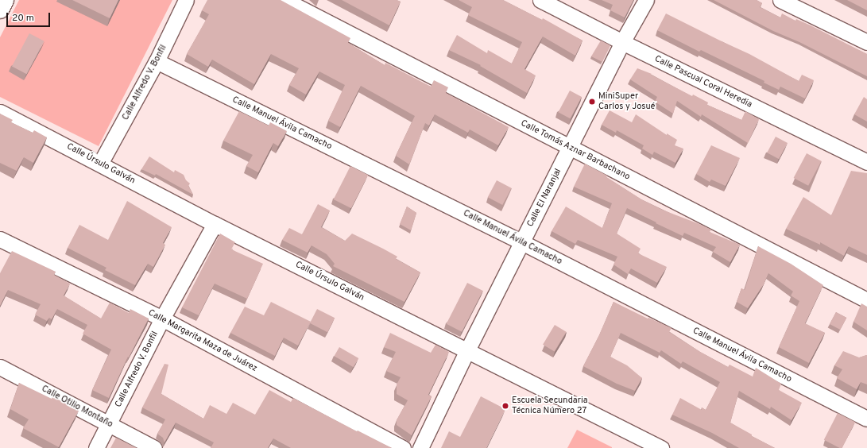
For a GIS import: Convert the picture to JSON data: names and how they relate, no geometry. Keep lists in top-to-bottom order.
{
  "streets": {
    "street": [
      "Calle Pascual Coral Heredia",
      "Calle Alfredo V. Bonfil",
      "Calle Manuel Ávila Camacho",
      "Calle Tomás Aznar Barbachano",
      "Calle Úrsulo Galván",
      "Calle El Naranjal",
      "Calle Margarita Maza de Juárez",
      "Calle Otilio Montaño"
    ]
  },
  "crossings": [
    ["Calle Pascual Coral Heredia", "Calle El Naranjal"],
    ["Calle Alfredo V. Bonfil", "Calle Manuel Ávila Camacho"],
    ["Calle Alfredo V. Bonfil", "Calle Úrsulo Galván"],
    ["Calle Alfredo V. Bonfil", "Calle Margarita Maza de Juárez"],
    ["Calle Alfredo V. Bonfil", "Calle Otilio Montaño"],
    ["Calle Manuel Ávila Camacho", "Calle El Naranjal"],
    ["Calle Tomás Aznar Barbachano", "Calle El Naranjal"],
    ["Calle Úrsulo Galván", "Calle El Naranjal"]
  ],
  "places": ["MiniSuper Carlos y Josué", "Escuela Secundaria Técnica Número 27"],
  "scale_bar": "20 m"
}
